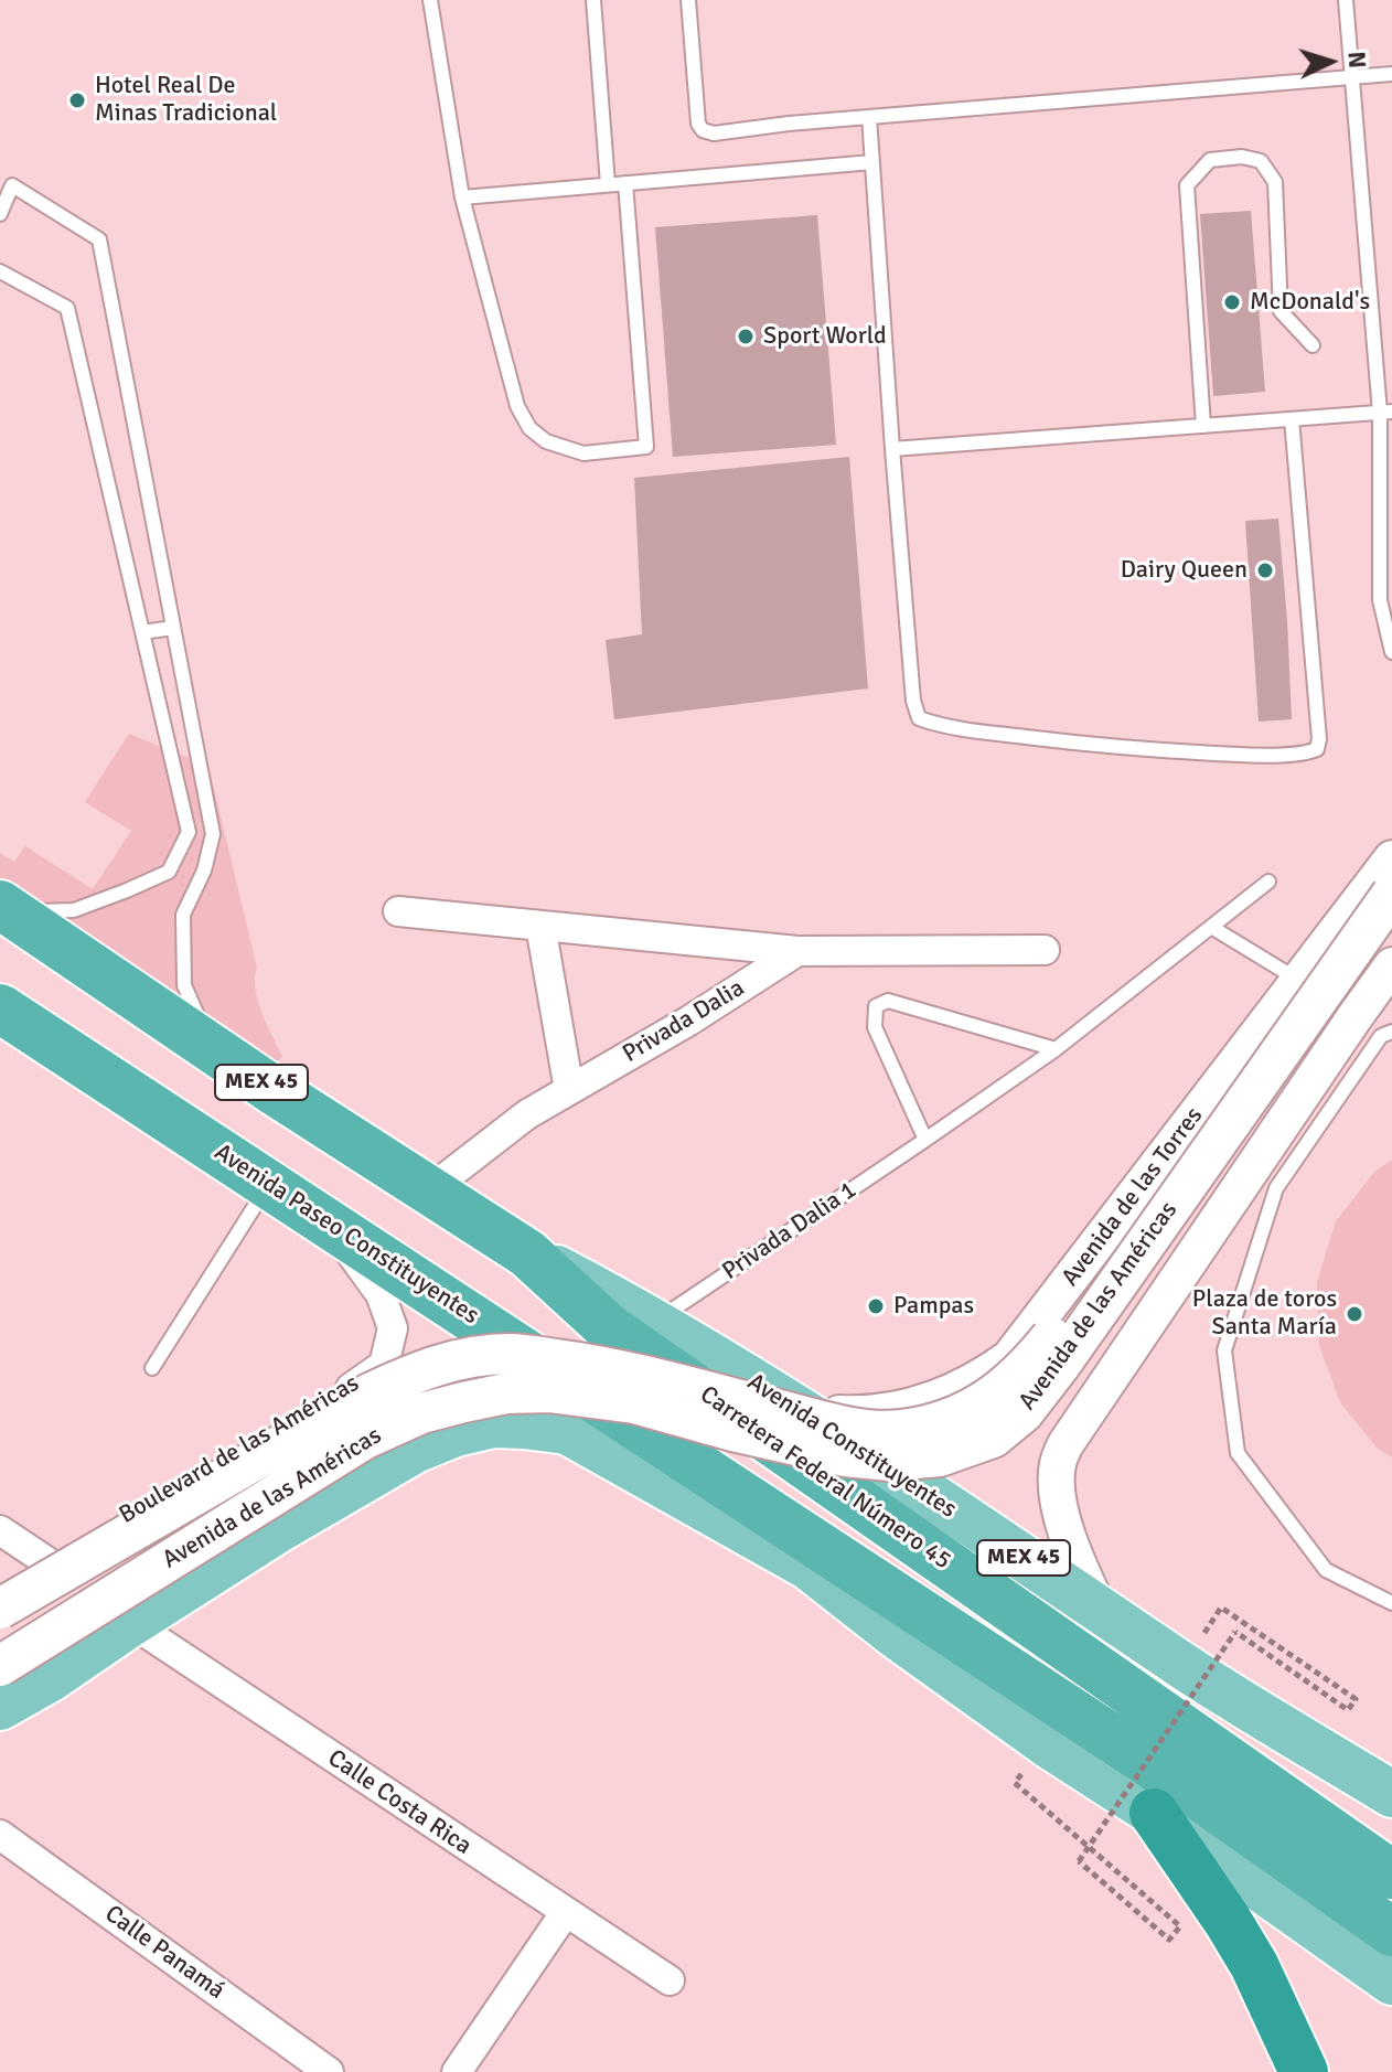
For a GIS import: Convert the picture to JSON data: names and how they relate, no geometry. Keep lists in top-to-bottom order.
{
  "streets": {
    "highway": ["MEX 45", "Avenida Paseo Constituyentes", "Carretera Federal Número 45"],
    "main road": ["Avenida de las Américas", "Avenida Constituyentes"],
    "street": [
      "Privada Dalia",
      "Avenida de las Torres",
      "Boulevard de las Américas",
      "Calle Costa Rica",
      "Calle Panamá"
    ],
    "lane": ["Privada Dalia 1"]
  },
  "crossings": [
    ["Privada Dalia", "MEX 45"],
    ["MEX 45", "Avenida Constituyentes"],
    ["MEX 45", "Carretera Federal Número 45"],
    ["Avenida de las Torres", "Avenida Constituyentes"],
    ["Privada Dalia 1", "Avenida Constituyentes"],
    ["Avenida Paseo Constituyentes", "Boulevard de las Américas"],
    ["Avenida Constituyentes", "Carretera Federal Número 45"]
  ],
  "places": [
    "Hotel Real De Minas Tradicional",
    "McDonald's",
    "Sport World",
    "Dairy Queen",
    "Pampas",
    "Plaza de toros Santa María"
  ],
  "north": "right"
}
